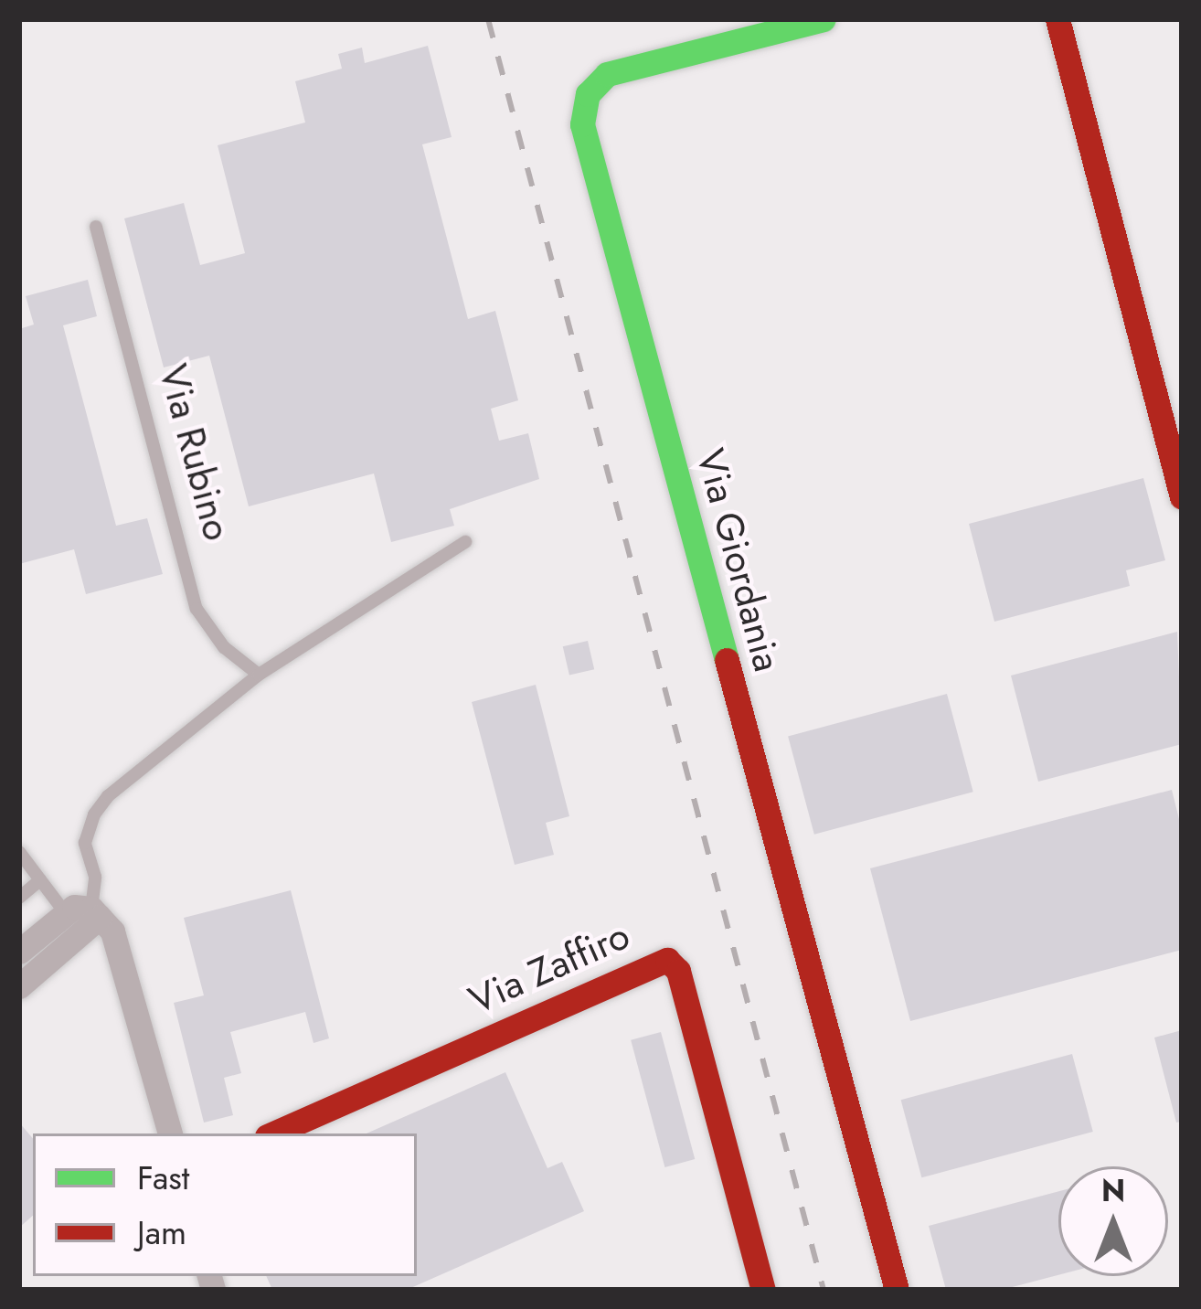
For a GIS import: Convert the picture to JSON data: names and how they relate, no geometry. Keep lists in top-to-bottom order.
{
  "streets": {
    "street": ["Via Giordania", "Via Zaffiro"],
    "lane": ["Via Rubino"]
  },
  "legend": ["Fast", "Jam"],
  "north": "top"
}
